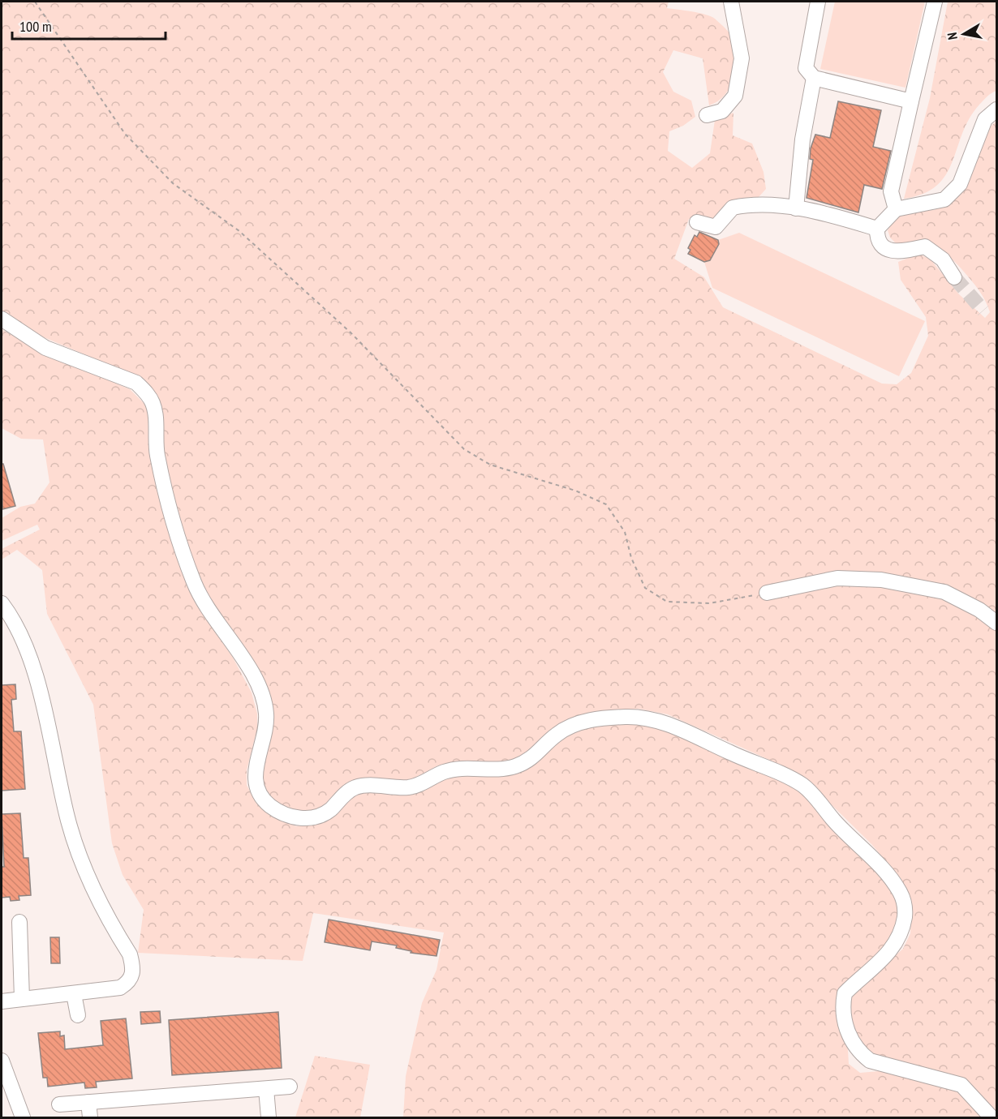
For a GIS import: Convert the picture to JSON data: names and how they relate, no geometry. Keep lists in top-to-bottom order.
{
  "scale_bar": "100 m",
  "north": "left"
}
